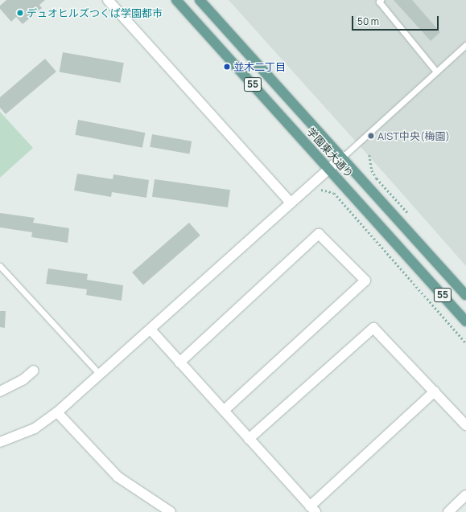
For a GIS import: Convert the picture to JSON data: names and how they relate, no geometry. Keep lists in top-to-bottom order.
{
  "streets": {
    "main road": ["55", "学園東大通り"]
  },
  "places": ["デュオヒルズつくば学園都市", "並木二丁目", "AIST中央(梅園)"],
  "scale_bar": "50 m"
}
